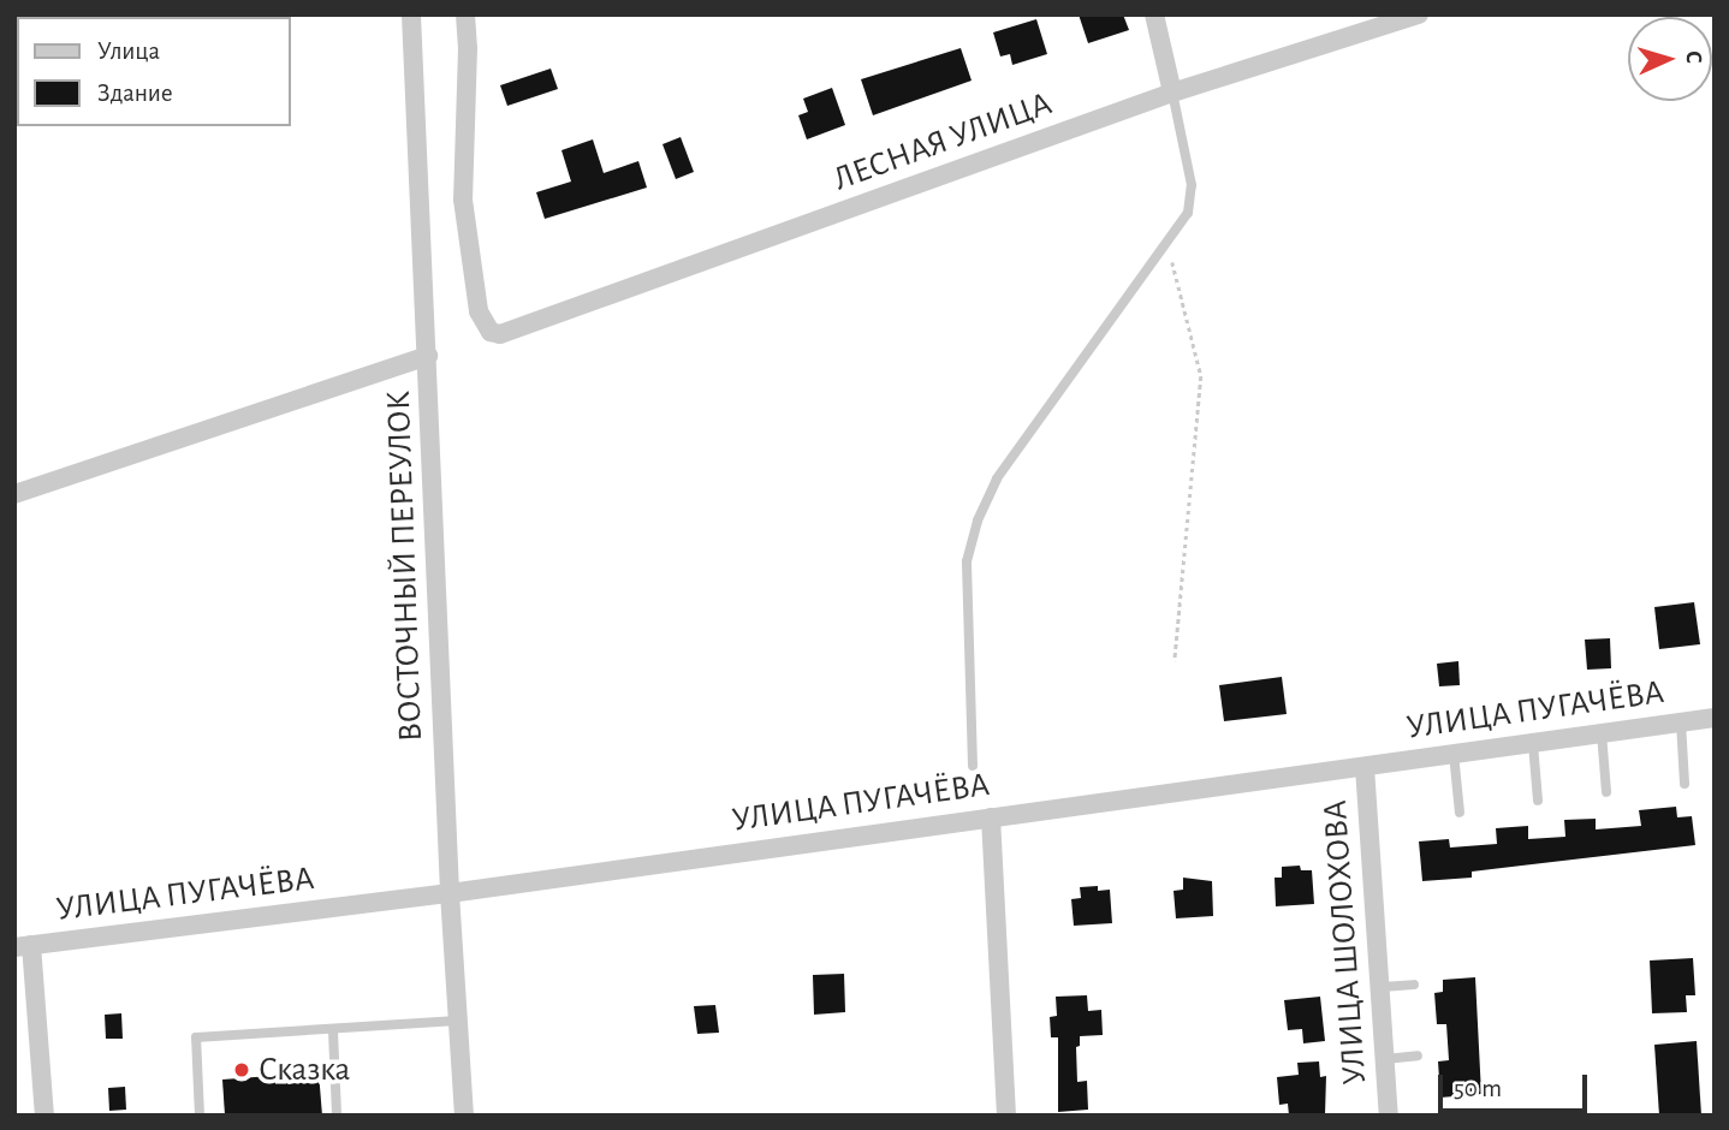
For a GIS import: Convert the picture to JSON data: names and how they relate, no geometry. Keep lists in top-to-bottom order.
{
  "streets": {
    "street": [
      "ЛЕСНАЯ УЛИЦА",
      "ВОСТОЧНЫЙ ПЕРЕУЛОК",
      "УЛИЦА ПУГАЧЁВА",
      "УЛИЦА ШОЛОХОВА"
    ]
  },
  "crossings": [
    ["ВОСТОЧНЫЙ ПЕРЕУЛОК", "УЛИЦА ПУГАЧЁВА"],
    ["УЛИЦА ПУГАЧЁВА", "УЛИЦА ШОЛОХОВА"]
  ],
  "places": ["Сказка"],
  "legend": ["Улица", "Здание"],
  "scale_bar": "50 m",
  "north": "right"
}
